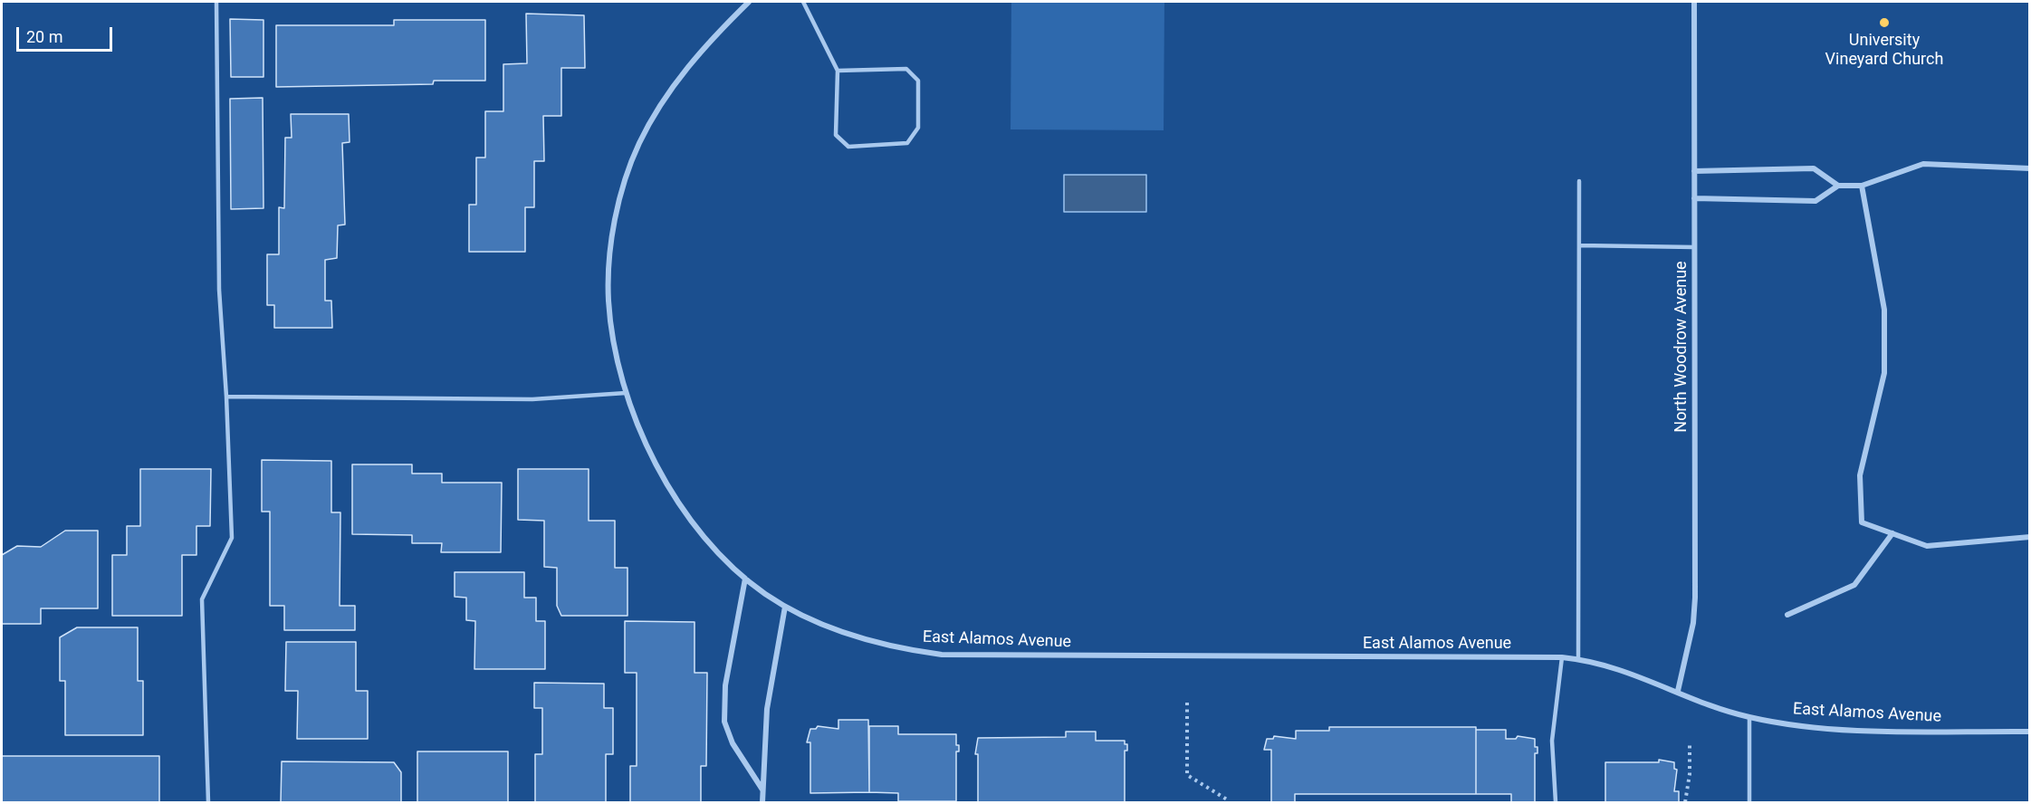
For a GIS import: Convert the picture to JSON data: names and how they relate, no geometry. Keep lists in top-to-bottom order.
{
  "streets": {
    "street": ["North Woodrow Avenue", "East Alamos Avenue"]
  },
  "crossings": [
    ["North Woodrow Avenue", "East Alamos Avenue"]
  ],
  "places": ["University Vineyard Church"],
  "scale_bar": "20 m"
}
